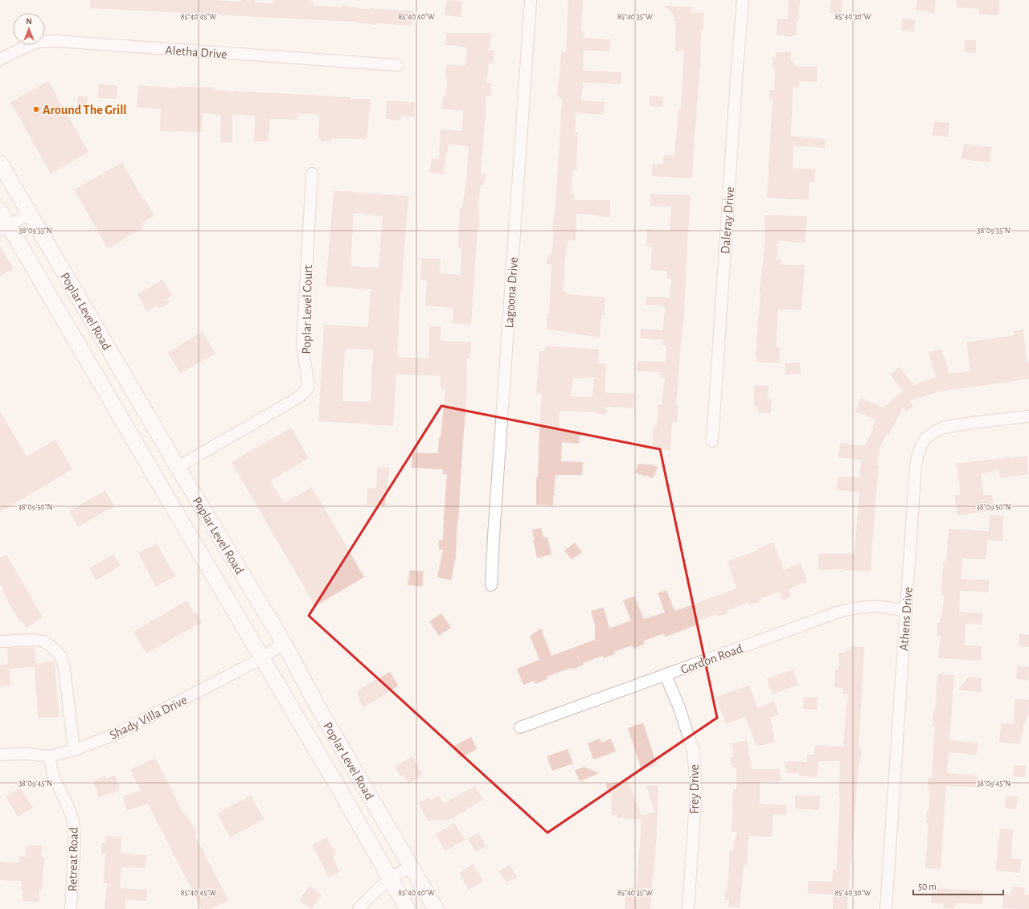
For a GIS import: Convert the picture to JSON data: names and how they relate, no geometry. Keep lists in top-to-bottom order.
{
  "streets": {
    "main road": ["Poplar Level Road"],
    "street": [
      "Aletha Drive",
      "Daleray Drive",
      "Lagoona Drive",
      "Poplar Level Court",
      "Athens Drive",
      "Gordon Road",
      "Shady Villa Drive",
      "Frey Drive",
      "Retreat Road"
    ]
  },
  "crossings": [
    ["Poplar Level Court", "Poplar Level Road"],
    ["Poplar Level Road", "Shady Villa Drive"],
    ["Athens Drive", "Gordon Road"],
    ["Gordon Road", "Frey Drive"],
    ["Shady Villa Drive", "Retreat Road"]
  ],
  "places": ["Around The Grill"],
  "scale_bar": "50 m",
  "north": "top",
  "coordinates": [
    "85°40'45\"W",
    "85°40'40\"W",
    "85°40'35\"W",
    "85°40'30\"W",
    "38°09'55\"N",
    "38°09'50\"N",
    "38°09'45\"N"
  ]
}
